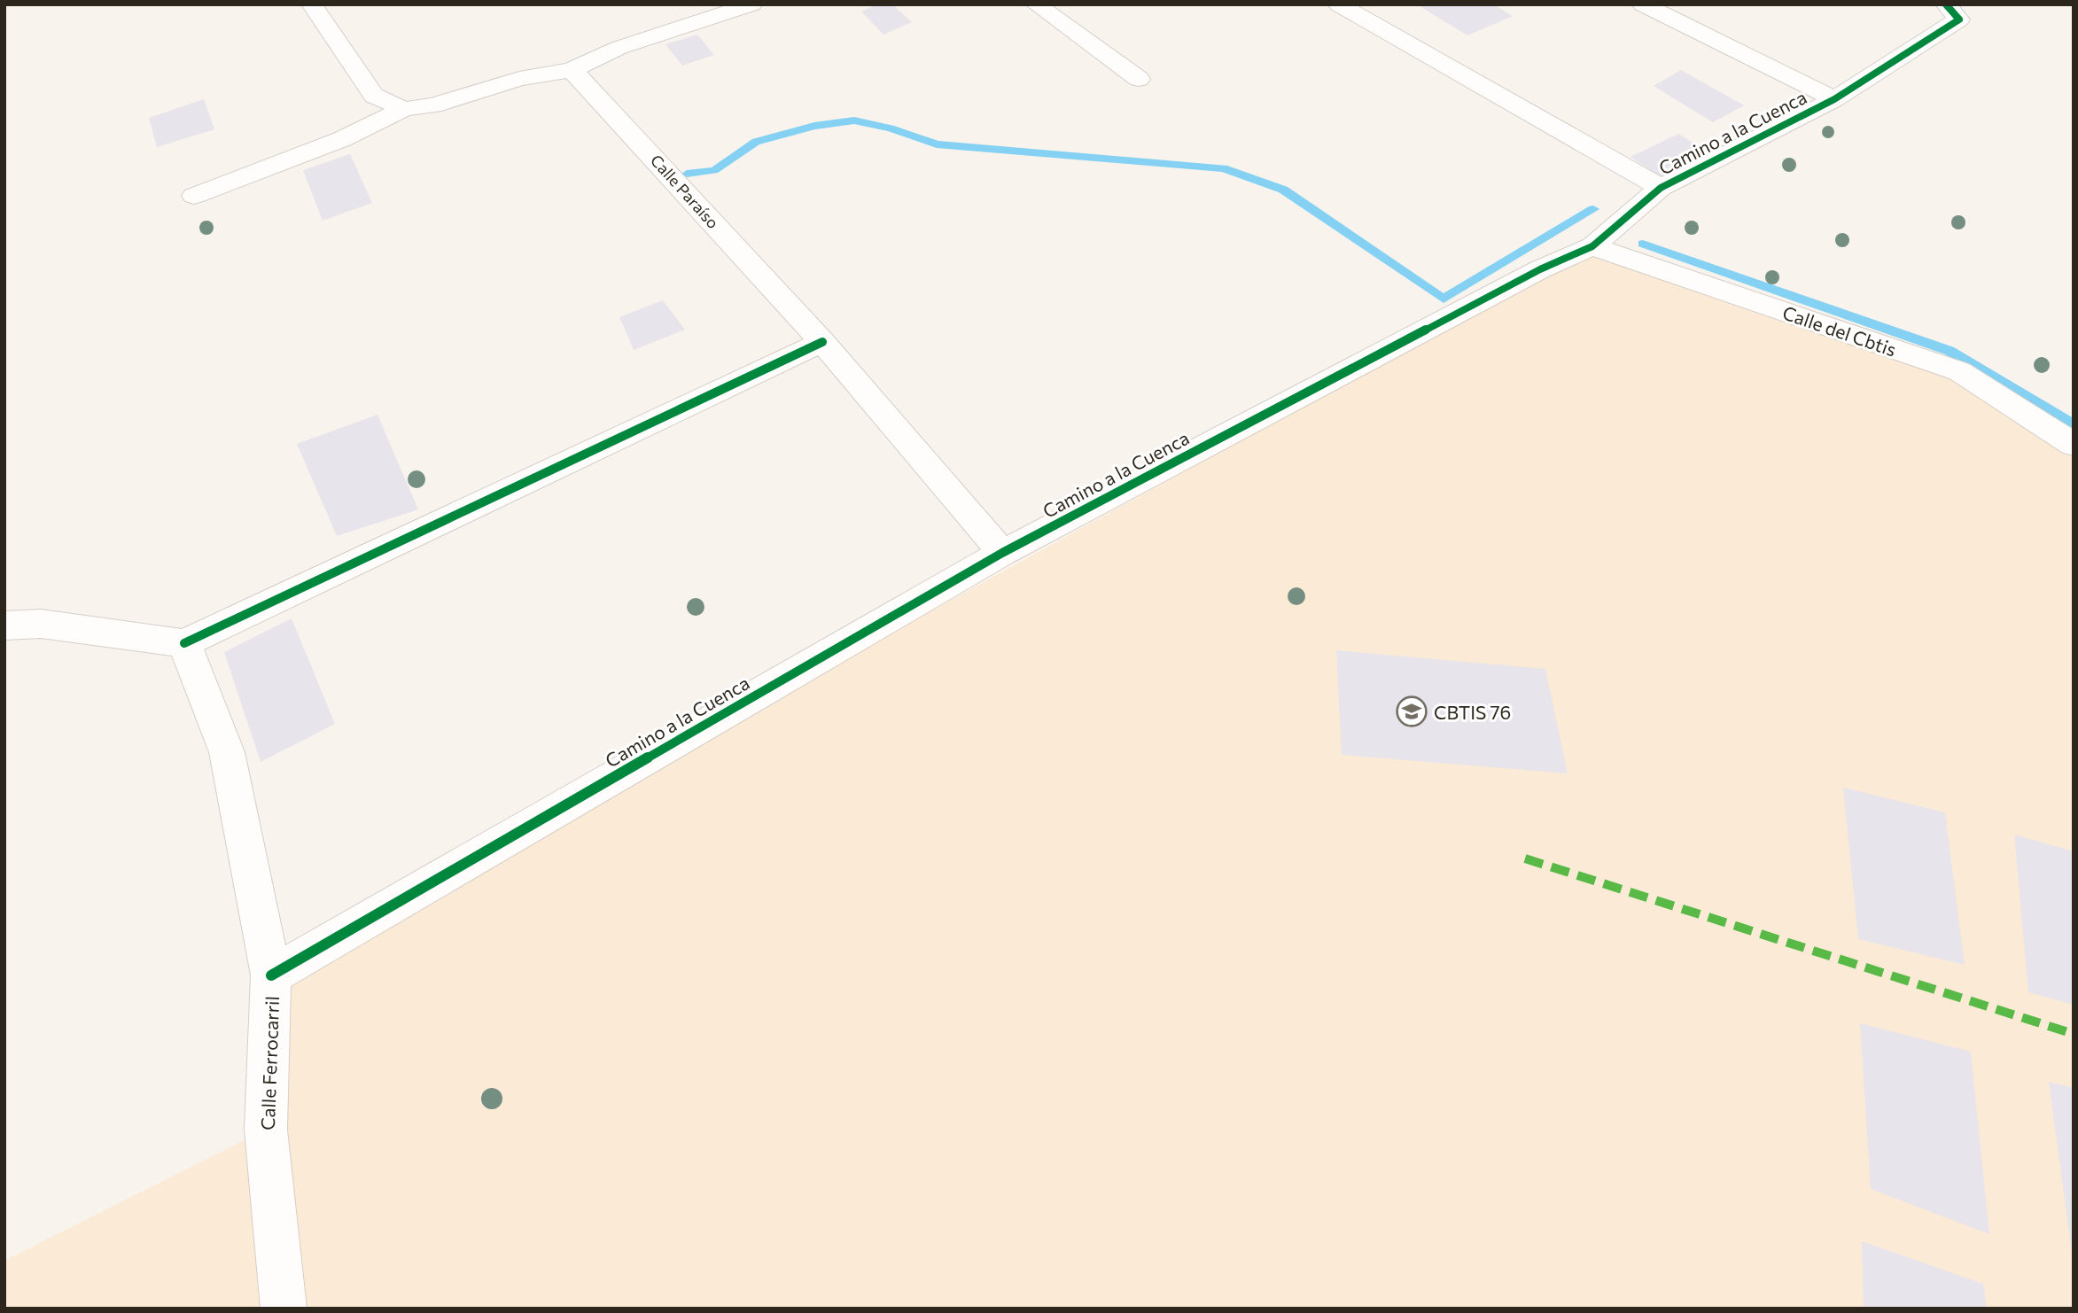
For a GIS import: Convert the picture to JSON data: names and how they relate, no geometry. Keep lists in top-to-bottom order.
{
  "streets": {
    "street": [
      "Camino a la Cuenca",
      "Calle Paraíso",
      "Calle del Cbtis",
      "Calle Ferrocarril"
    ]
  },
  "crossings": [
    ["Camino a la Cuenca", "Calle Paraíso"],
    ["Camino a la Cuenca", "Calle del Cbtis"],
    ["Camino a la Cuenca", "Calle Ferrocarril"]
  ],
  "places": {
    "school or university": ["CBTIS 76"]
  }
}
